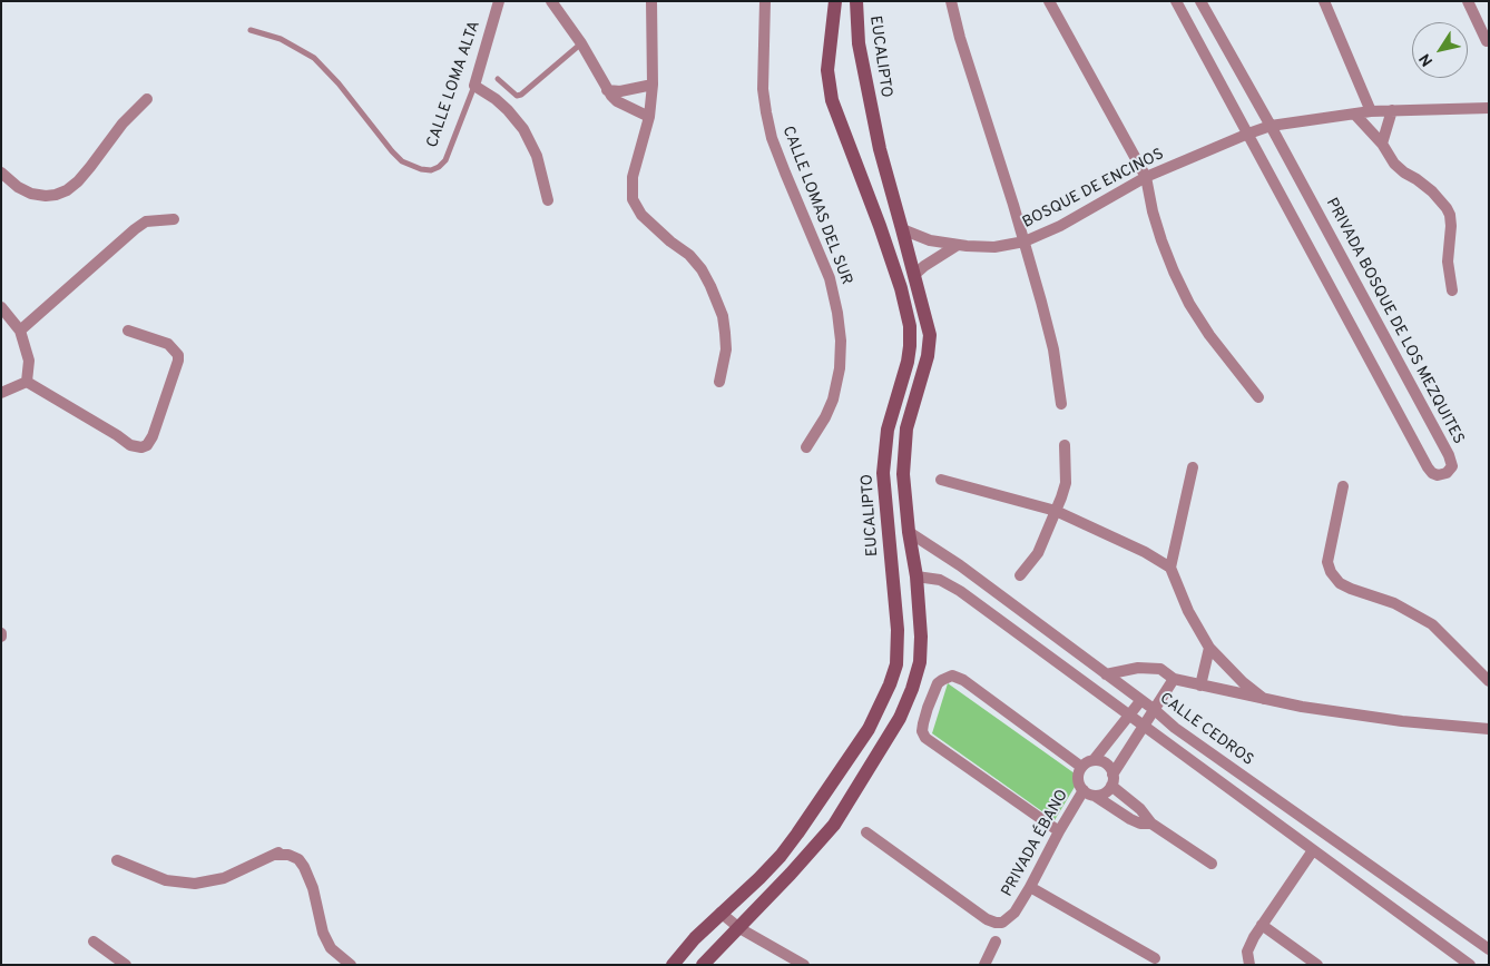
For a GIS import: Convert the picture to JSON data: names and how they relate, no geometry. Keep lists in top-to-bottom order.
{
  "streets": {
    "street": [
      "EUCALIPTO",
      "CALLE LOMA ALTA",
      "BOSQUE DE ENCINOS",
      "CALLE LOMAS DEL SUR",
      "PRIVADA BOSQUE DE LOS MEZQUITES",
      "CALLE CEDROS",
      "PRIVADA ÉBANO"
    ]
  },
  "crossings": [
    ["EUCALIPTO", "BOSQUE DE ENCINOS"],
    ["EUCALIPTO", "CALLE CEDROS"],
    ["BOSQUE DE ENCINOS", "PRIVADA BOSQUE DE LOS MEZQUITES"]
  ],
  "north": "bottom left"
}
